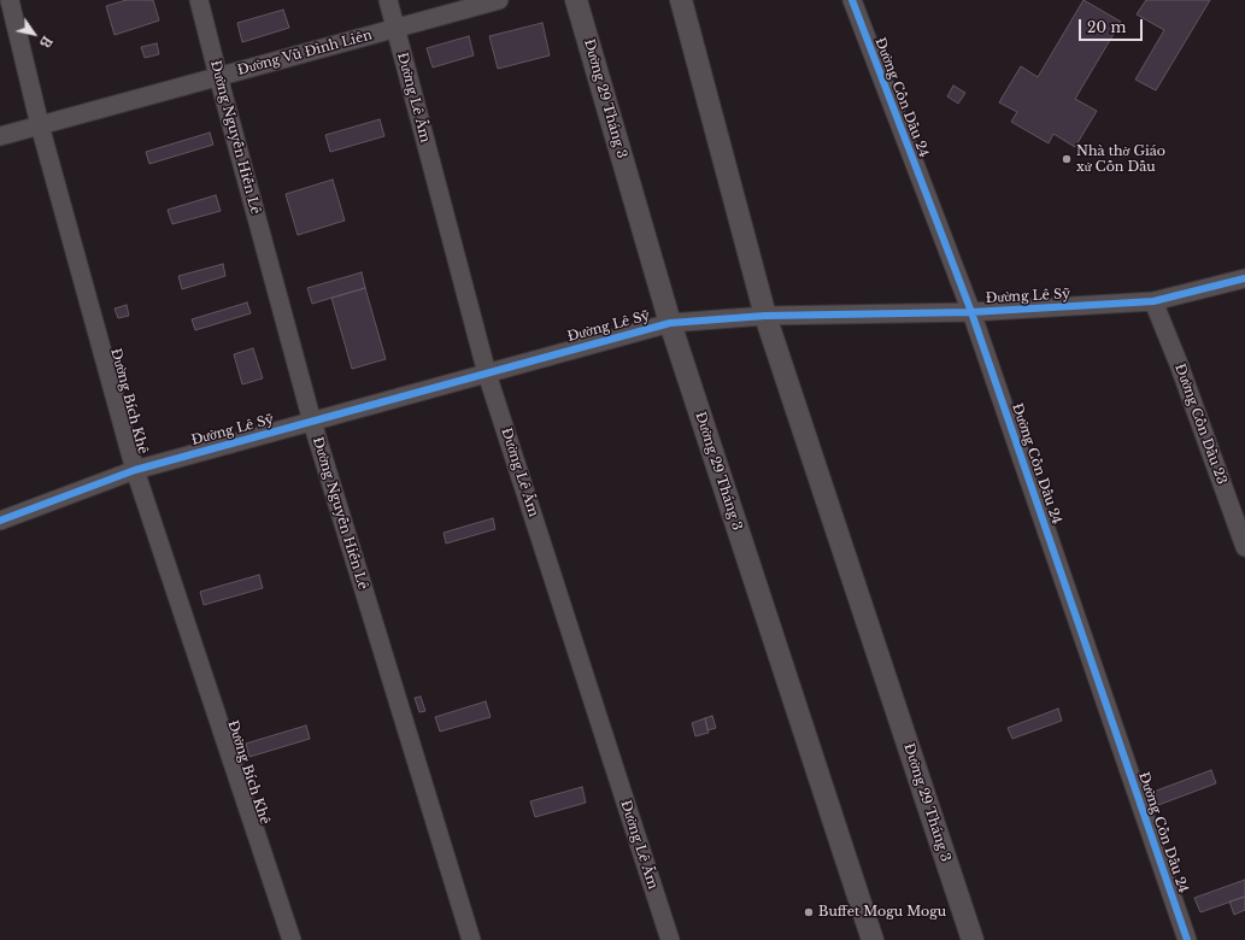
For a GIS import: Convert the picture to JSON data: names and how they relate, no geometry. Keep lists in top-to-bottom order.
{
  "streets": {
    "street": [
      "Đường Vũ Đình Liên",
      "Đường Lê Ấm",
      "Đường Cồn Dầu 24",
      "Đường 29 Tháng 3",
      "Đường Nguyễn Hiến Lê",
      "Đường Lê Sỹ",
      "Đường Bích Khê",
      "Đường Cồn Dầu 23"
    ]
  },
  "crossings": [
    ["Đường Vũ Đình Liên", "Đường Lê Ấm"],
    ["Đường Vũ Đình Liên", "Đường Nguyễn Hiến Lê"],
    ["Đường Vũ Đình Liên", "Đường Bích Khê"],
    ["Đường Lê Ấm", "Đường Lê Sỹ"],
    ["Đường Cồn Dầu 24", "Đường Lê Sỹ"],
    ["Đường 29 Tháng 3", "Đường Lê Sỹ"],
    ["Đường Nguyễn Hiến Lê", "Đường Lê Sỹ"],
    ["Đường Lê Sỹ", "Đường Bích Khê"],
    ["Đường Lê Sỹ", "Đường Cồn Dầu 23"]
  ],
  "places": ["Nhà thờ Giáo xứ Cồn Dầu", "Buffet Mogu Mogu"],
  "scale_bar": "20 m",
  "north": "bottom right"
}
